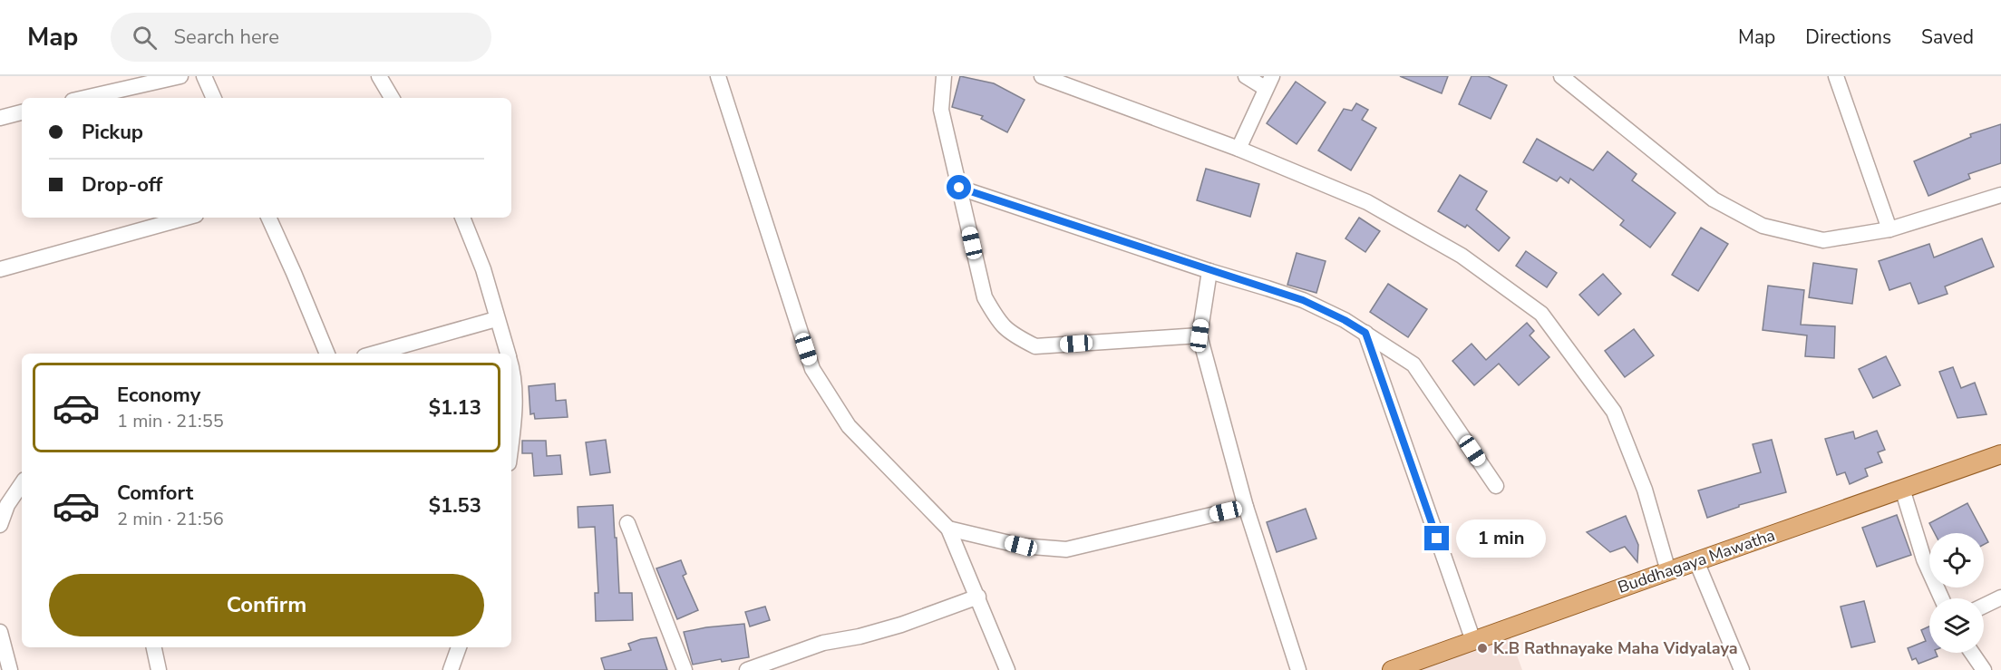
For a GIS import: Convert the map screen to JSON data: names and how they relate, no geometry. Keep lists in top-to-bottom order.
{
  "streets": {
    "main road": ["Buddhagaya Mawatha"]
  },
  "places": ["K.B Rathnayake Maha Vidyalaya"],
  "page": {
    "header": "Map",
    "search": "Search here",
    "nav": ["Map", "Directions", "Saved"],
    "banner": ["Pickup", "Drop-off"],
    "list": [
      {
        "name": "Economy",
        "note": "1 min · 21:55",
        "value": "$1.13"
      },
      {
        "name": "Comfort",
        "note": "2 min · 21:56",
        "value": "$1.53"
      }
    ],
    "bubble": "1 min",
    "buttons": "Confirm"
  }
}
